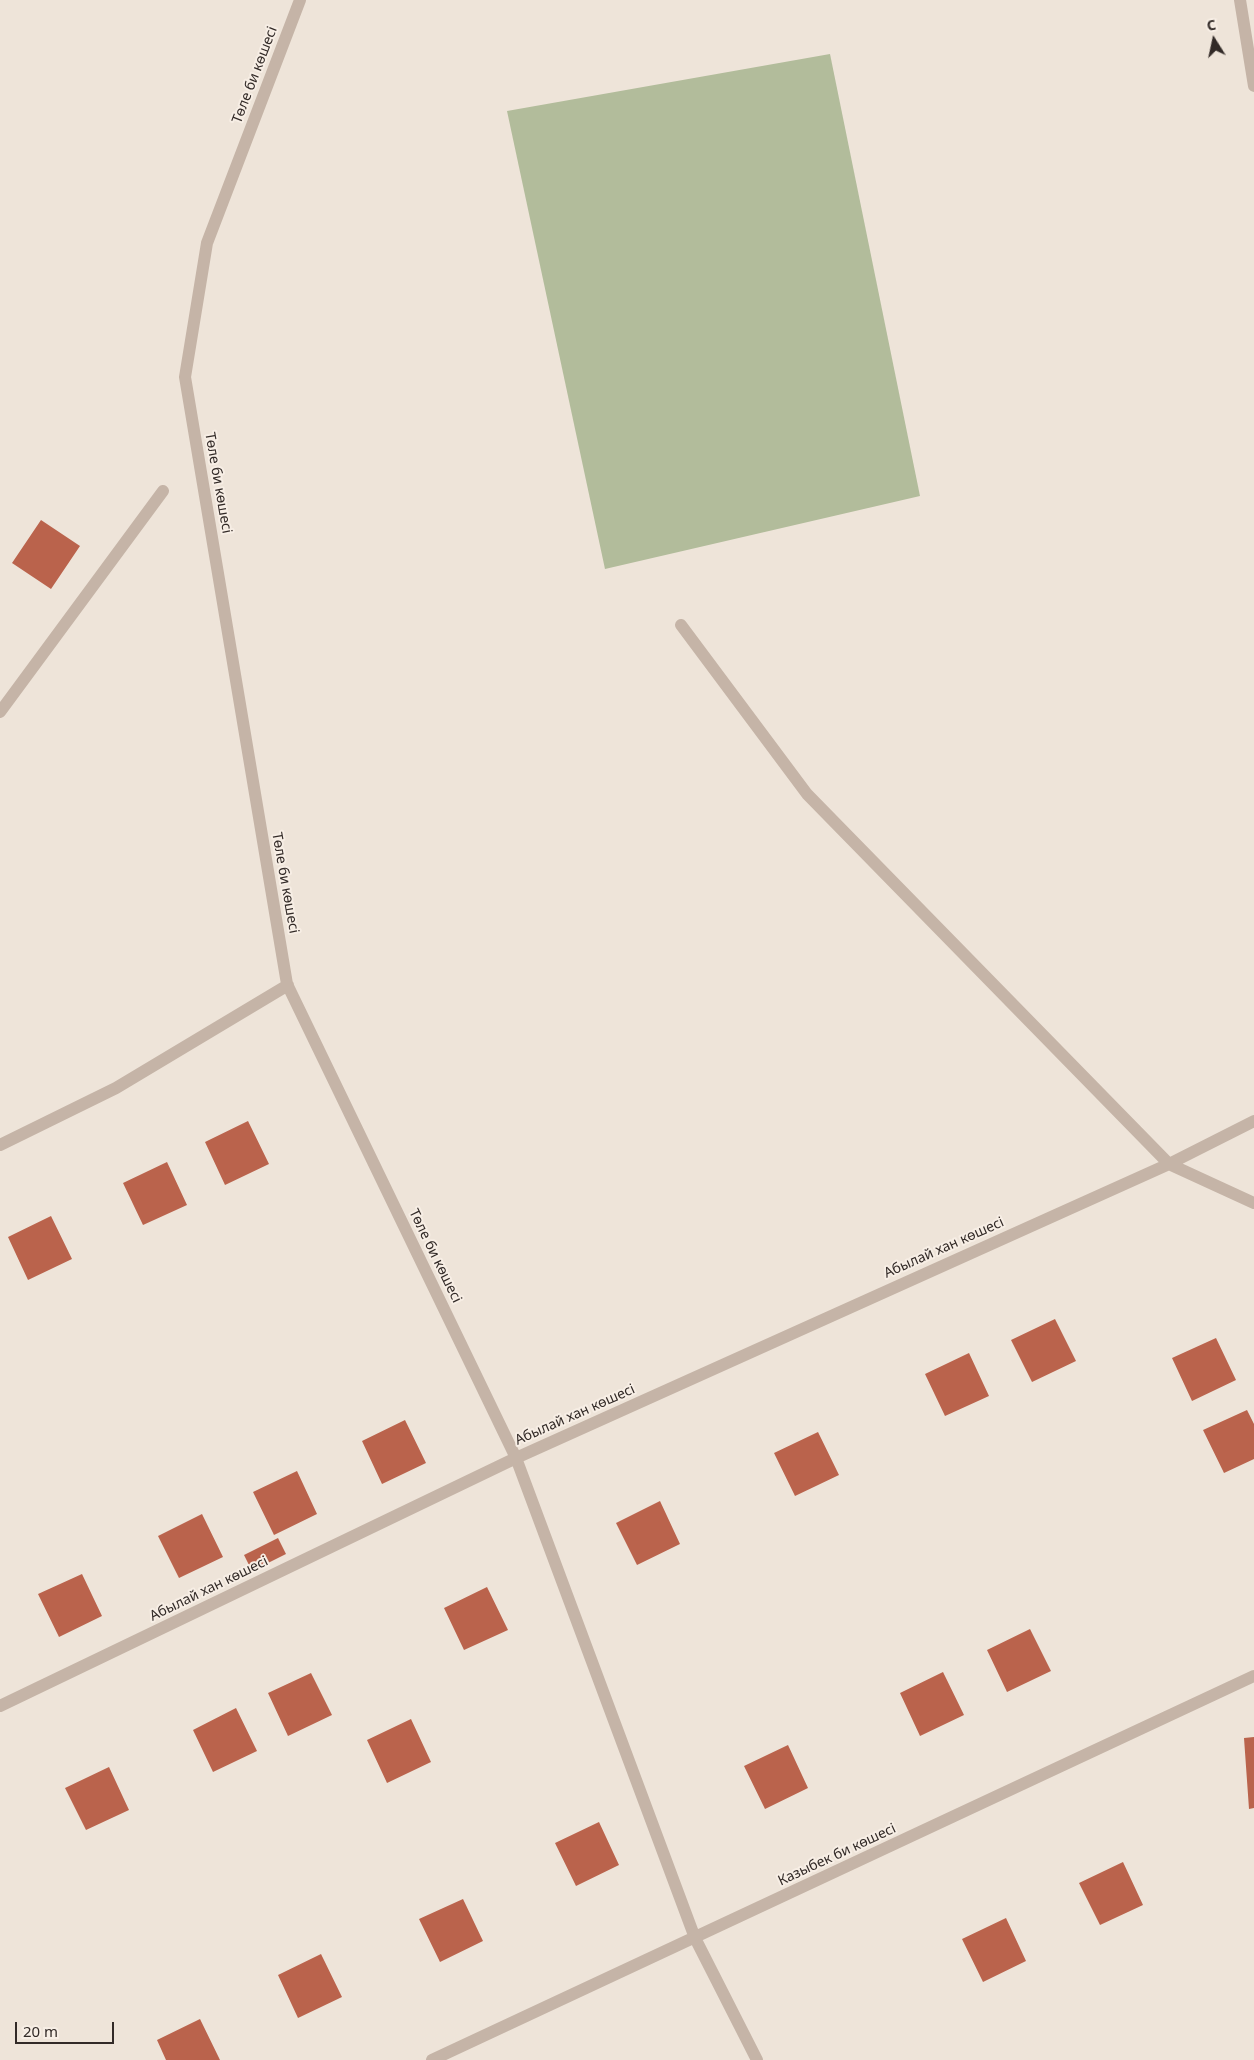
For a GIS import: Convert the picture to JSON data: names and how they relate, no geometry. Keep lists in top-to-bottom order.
{
  "streets": {
    "street": ["Төле би көшесі", "Абылай хан көшесі", "Казыбек би көшесі"]
  },
  "crossings": [
    ["Төле би көшесі", "Абылай хан көшесі"],
    ["Төле би көшесі", "Казыбек би көшесі"]
  ],
  "scale_bar": "20 m",
  "north": "top"
}
